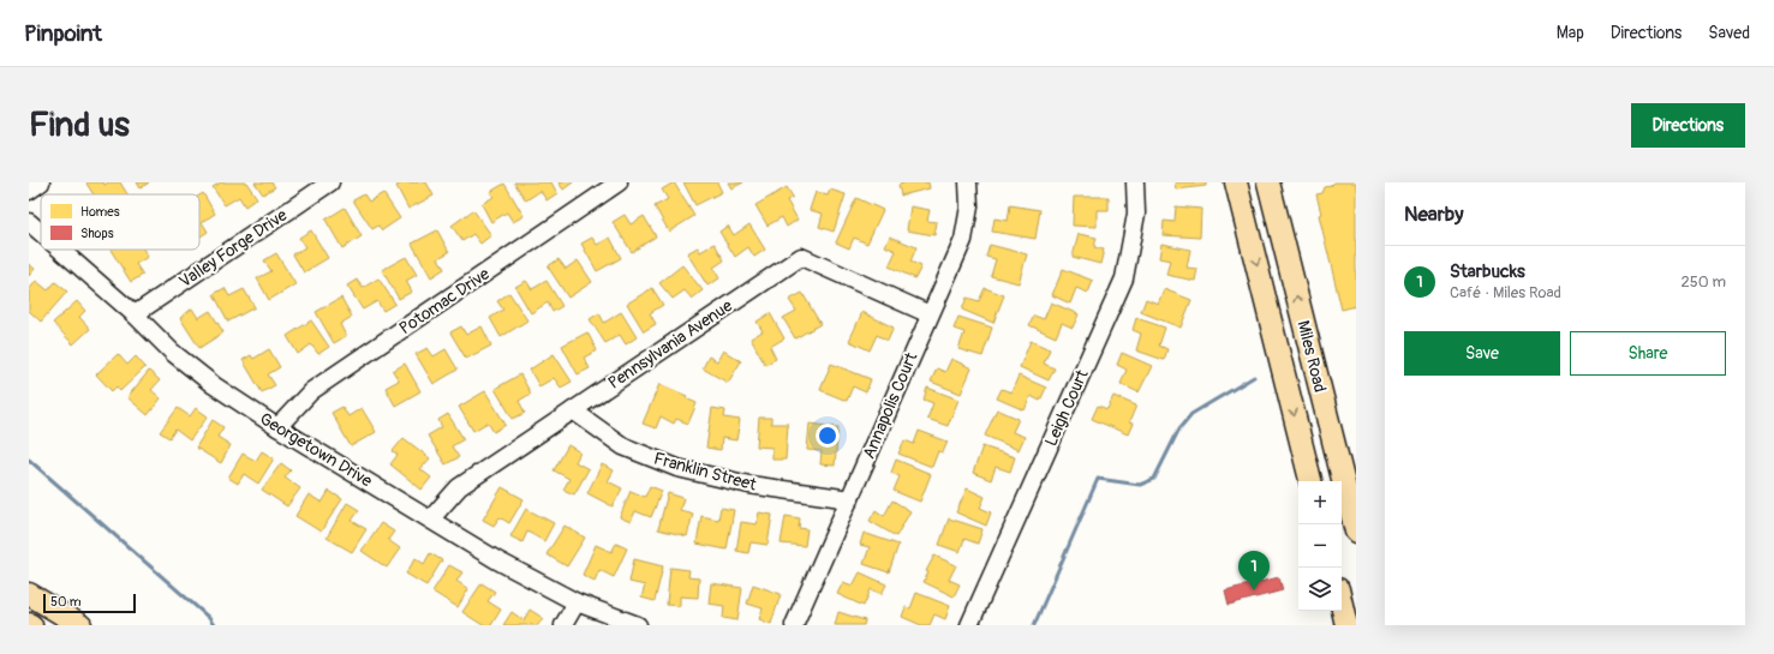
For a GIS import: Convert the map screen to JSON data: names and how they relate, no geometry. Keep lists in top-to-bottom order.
{
  "streets": {
    "main road": ["Miles Road"],
    "street": [
      "Valley Forge Drive",
      "Potomac Drive",
      "Pennsylvania Avenue",
      "Annapolis Court",
      "Leigh Court",
      "Georgetown Drive",
      "Franklin Street"
    ]
  },
  "crossings": [
    ["Valley Forge Drive", "Georgetown Drive"],
    ["Potomac Drive", "Georgetown Drive"],
    ["Pennsylvania Avenue", "Annapolis Court"],
    ["Pennsylvania Avenue", "Georgetown Drive"],
    ["Pennsylvania Avenue", "Franklin Street"],
    ["Annapolis Court", "Franklin Street"]
  ],
  "legend": ["Homes", "Shops"],
  "scale_bar": "50 m",
  "page": {
    "header": "Pinpoint",
    "nav": ["Map", "Directions", "Saved"],
    "buttons": [
      "Directions",
      ["Save", "Share"]
    ],
    "title": "Find us",
    "heading": "Nearby",
    "list": [
      {
        "mark": "1",
        "name": "Starbucks",
        "note": "Café · Miles Road",
        "value": "250 m"
      }
    ],
    "map_buttons": ["+", "−"],
    "pins": "1",
    "scale": "50 m"
  }
}
